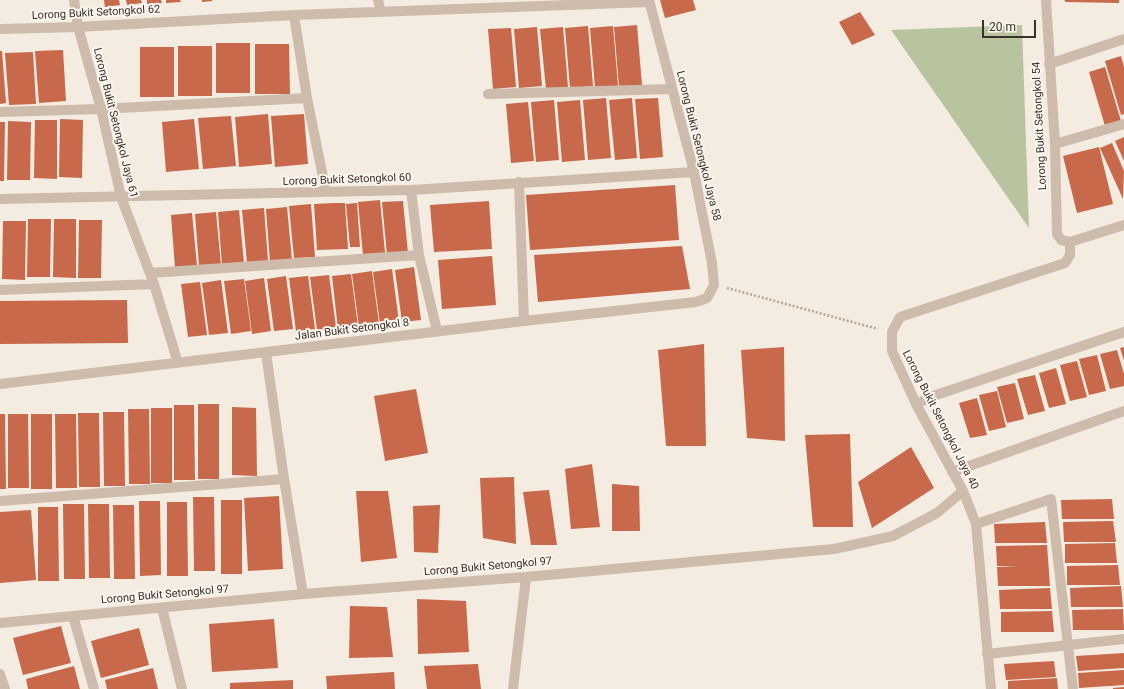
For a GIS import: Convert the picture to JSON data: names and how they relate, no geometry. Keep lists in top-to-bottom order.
{
  "streets": {
    "street": [
      "Lorong Bukit Setongkol 62",
      "Lorong Bukit Setongkol Jaya 61",
      "Lorong Bukit Setongkol 54",
      "Lorong Bukit Setongkol Jaya 58",
      "Lorong Bukit Setongkol 60",
      "Jalan Bukit Setongkol 8",
      "Lorong Bukit Setongkol Jaya 40",
      "Lorong Bukit Setongkol 97"
    ]
  },
  "crossings": [
    ["Lorong Bukit Setongkol 62", "Lorong Bukit Setongkol Jaya 61"],
    ["Lorong Bukit Setongkol 62", "Lorong Bukit Setongkol Jaya 58"],
    ["Lorong Bukit Setongkol Jaya 61", "Lorong Bukit Setongkol 60"],
    ["Lorong Bukit Setongkol Jaya 61", "Jalan Bukit Setongkol 8"],
    ["Lorong Bukit Setongkol Jaya 58", "Lorong Bukit Setongkol 60"],
    ["Lorong Bukit Setongkol Jaya 58", "Jalan Bukit Setongkol 8"],
    ["Lorong Bukit Setongkol Jaya 40", "Lorong Bukit Setongkol 97"]
  ],
  "scale_bar": "20 m"
}
